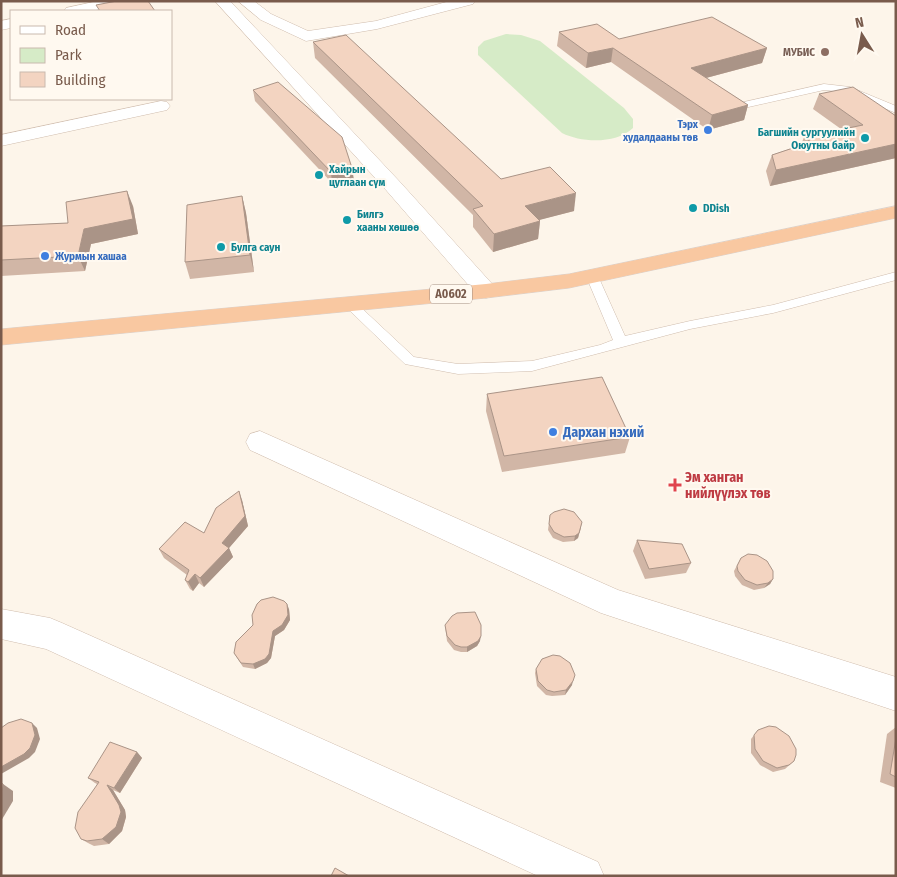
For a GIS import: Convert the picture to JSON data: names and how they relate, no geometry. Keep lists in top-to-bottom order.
{
  "streets": {
    "highway": ["A0602"]
  },
  "places": {
    "other": [
      "МУБИС",
      "Тэрх худалдааны төв",
      "Багшийн сургуулийн Оюутны байр",
      "Хайрын цуглаан сүм",
      "DDish",
      "Билгэ хааны хөшөө",
      "Булга саун",
      "Журмын хашаа",
      "Дархан нэхий"
    ],
    "health": ["Эм ханган нийлүүлэх төв"]
  },
  "legend": ["Road", "Park", "Building"],
  "north": "top"
}
